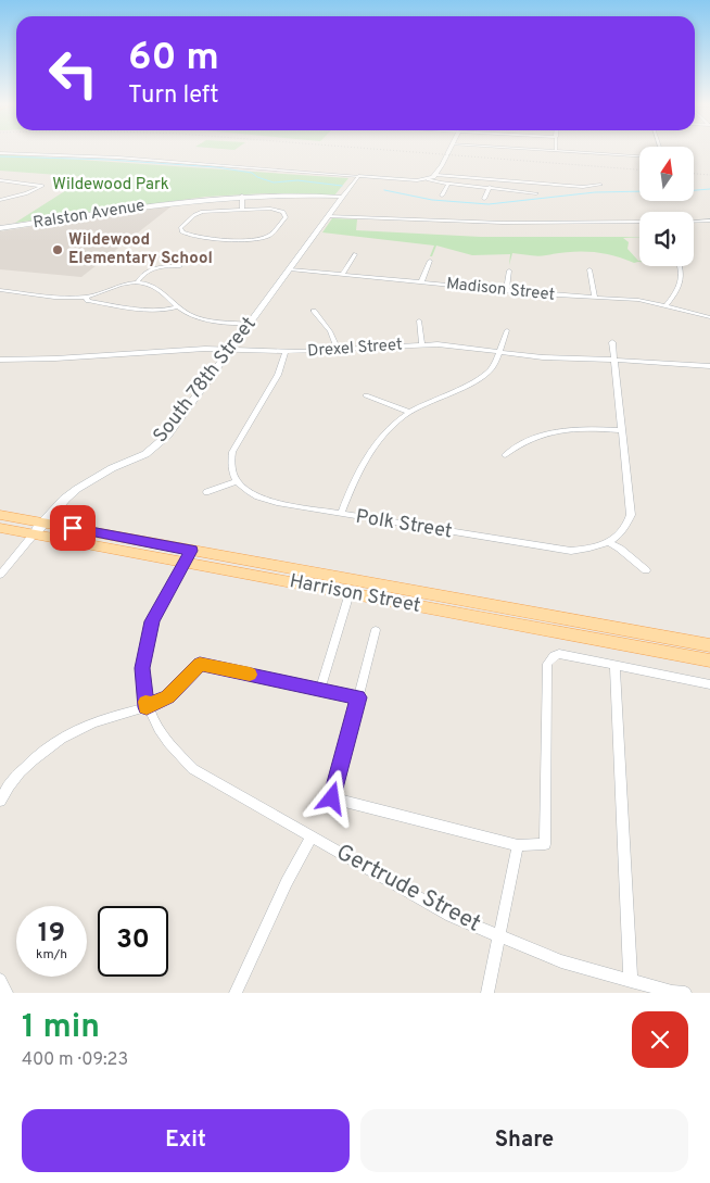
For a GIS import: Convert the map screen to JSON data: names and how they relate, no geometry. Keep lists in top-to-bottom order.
{
  "streets": {
    "main road": ["Harrison Street"],
    "street": [
      "Ralston Avenue",
      "Madison Street",
      "Drexel Street",
      "South 78th Street",
      "Polk Street",
      "Gertrude Street"
    ]
  },
  "crossings": [
    ["Ralston Avenue", "South 78th Street"],
    ["Madison Street", "South 78th Street"],
    ["Drexel Street", "South 78th Street"],
    ["South 78th Street", "Harrison Street"],
    ["Harrison Street", "Gertrude Street"]
  ],
  "parks": ["Wildewood Park"],
  "places": ["Wildewood Elementary School"],
  "north": "top",
  "page": {
    "turn": ["60 m", "Turn left"],
    "speed": "19 km/h",
    "limit": "30",
    "heading": ["1 min", "400 m · 09:23"],
    "buttons": ["Exit", "Share"]
  }
}
